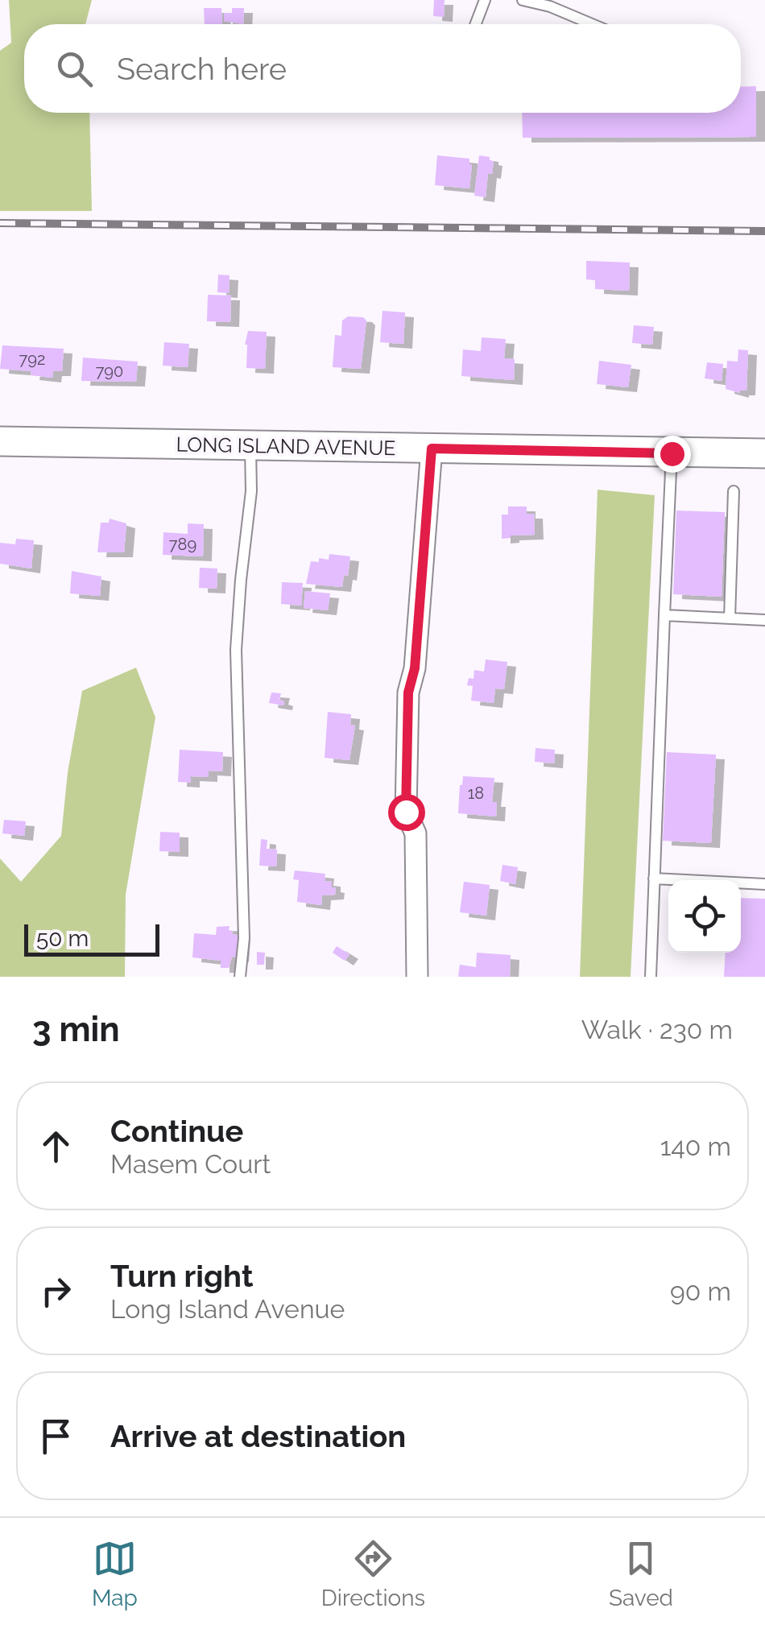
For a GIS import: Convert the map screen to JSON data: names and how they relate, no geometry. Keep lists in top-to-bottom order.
{
  "streets": {
    "street": ["LONG ISLAND AVENUE"]
  },
  "house_numbers": [
    "792",
    "790",
    "789",
    "18"
  ],
  "scale_bar": "50 m",
  "page": {
    "search": "Search here",
    "scale": "50 m",
    "heading": ["3 min", "Walk · 230 m"],
    "list": [
      ["Continue", "Masem Court", "140 m"],
      ["Turn right", "Long Island Avenue", "90 m"],
      "Arrive at destination"
    ],
    "nav": ["Map", "Directions", "Saved"]
  }
}
